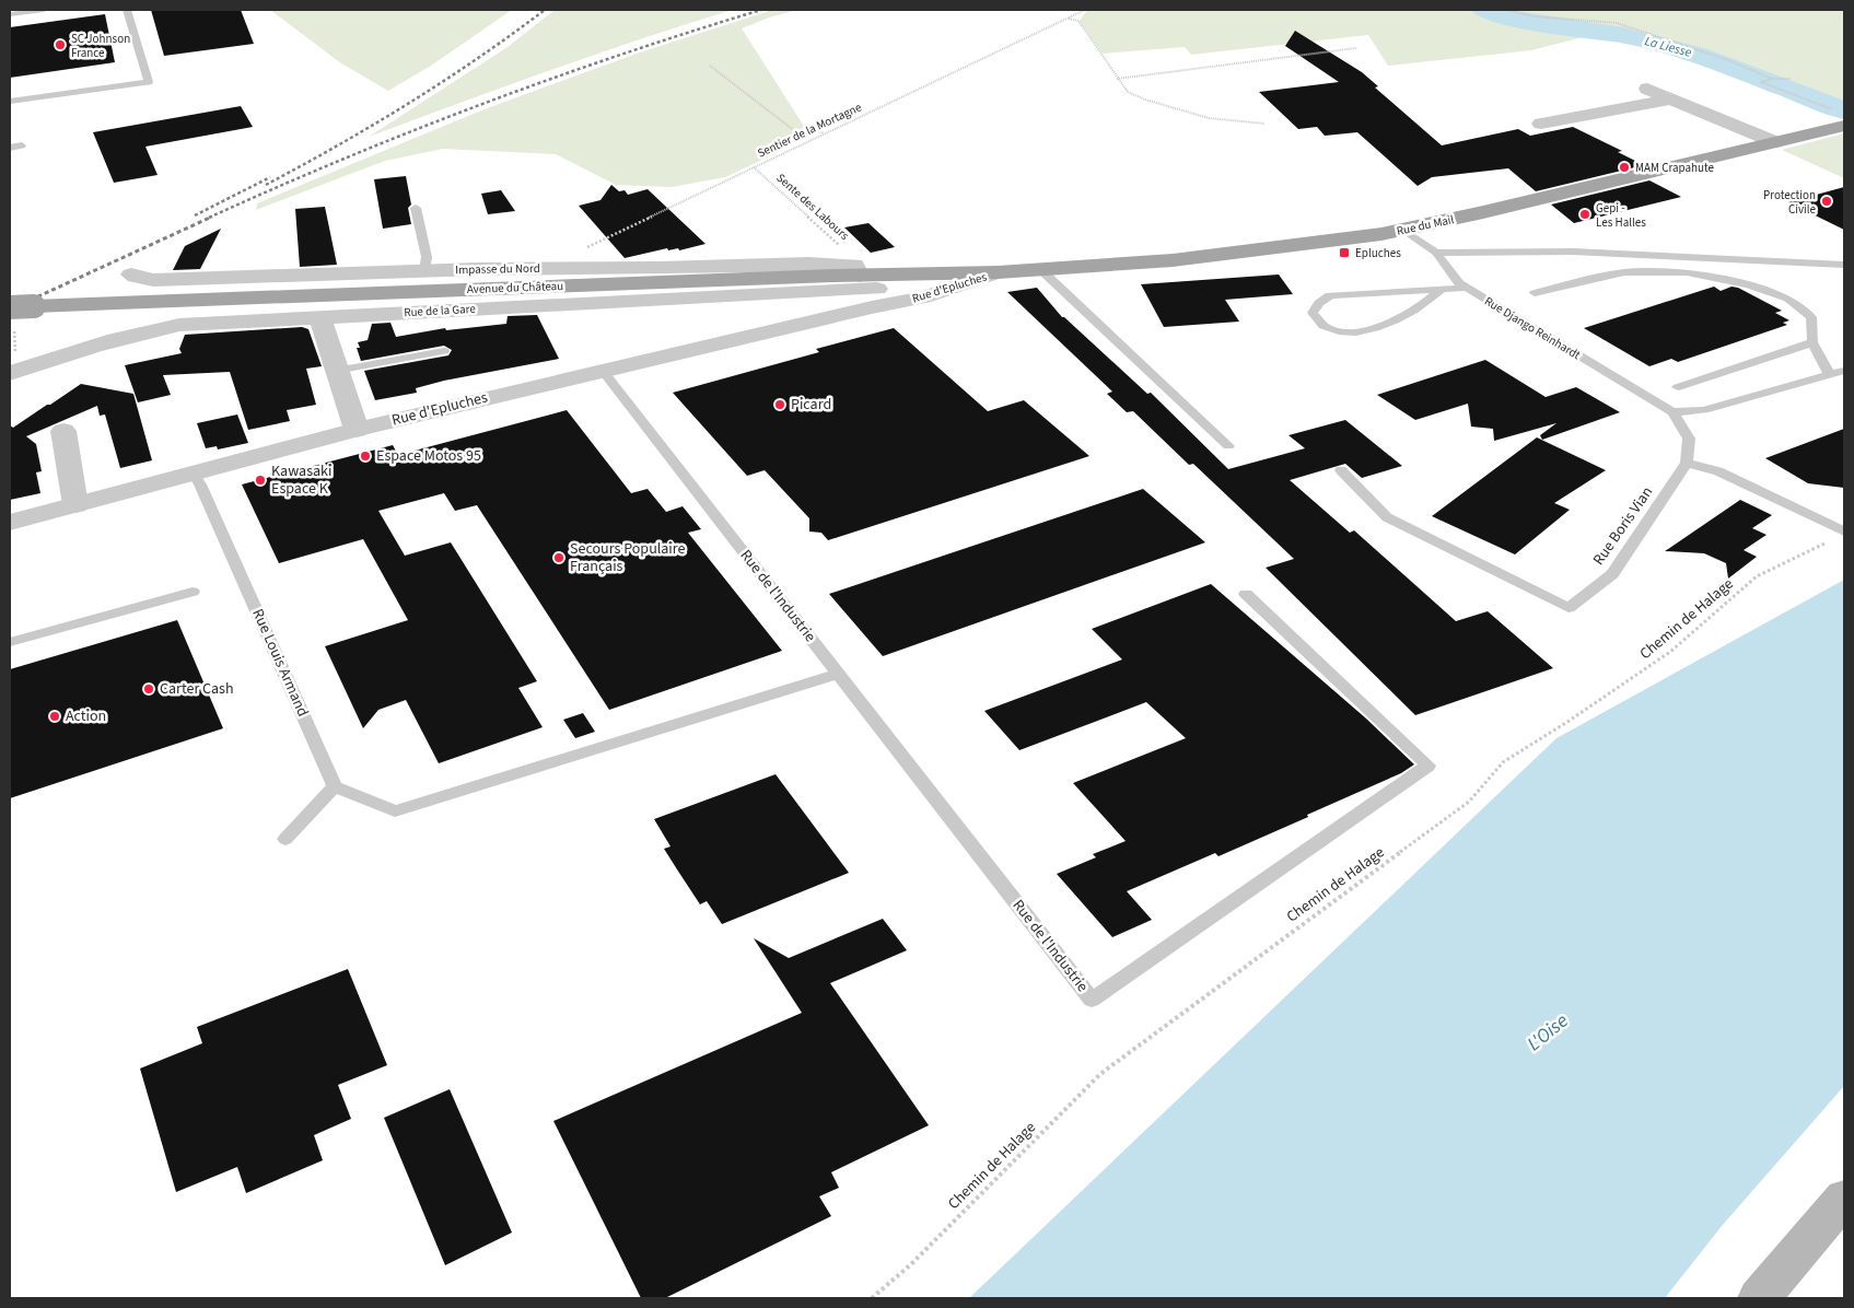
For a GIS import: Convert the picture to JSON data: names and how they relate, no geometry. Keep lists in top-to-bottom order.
{
  "streets": {
    "main road": ["Rue du Mail", "Avenue du Château"],
    "street": ["Impasse du Nord", "Rue d'Epluches", "Rue de la Gare"],
    "lane": [
      "Rue Django Reinhardt",
      "Rue Boris Vian",
      "Rue de l'Industrie",
      "Rue Louis Armand"
    ],
    "path": ["Sentier de la Mortagne", "Sente des Labours", "Chemin de Halage"]
  },
  "crossings": [
    ["Sentier de la Mortagne", "Sente des Labours"],
    ["Sentier de la Mortagne", "Impasse du Nord"],
    ["Sente des Labours", "Impasse du Nord"],
    ["Sente des Labours", "Avenue du Château"],
    ["Sente des Labours", "Rue d'Epluches"],
    ["Sente des Labours", "Rue de la Gare"],
    ["Rue du Mail", "Avenue du Château"],
    ["Rue du Mail", "Rue d'Epluches"],
    ["Rue du Mail", "Rue Django Reinhardt"],
    ["Impasse du Nord", "Avenue du Château"],
    ["Impasse du Nord", "Rue d'Epluches"],
    ["Impasse du Nord", "Rue de la Gare"],
    ["Avenue du Château", "Rue d'Epluches"],
    ["Avenue du Château", "Rue de la Gare"],
    ["Rue d'Epluches", "Rue de la Gare"],
    ["Rue d'Epluches", "Rue de l'Industrie"],
    ["Rue d'Epluches", "Rue Louis Armand"]
  ],
  "water": ["La Liesse", "L'Oise"],
  "places": {
    "other": [
      "SC Johnson France",
      "MAM Crapahute",
      "Protection Civile",
      "Gepi - Les Halles",
      "Picard",
      "Espace Motos 95",
      "Kawasaki Espace K",
      "Secours Populaire Français",
      "Carter Cash",
      "Action"
    ],
    "transit": ["Epluches"]
  }
}
